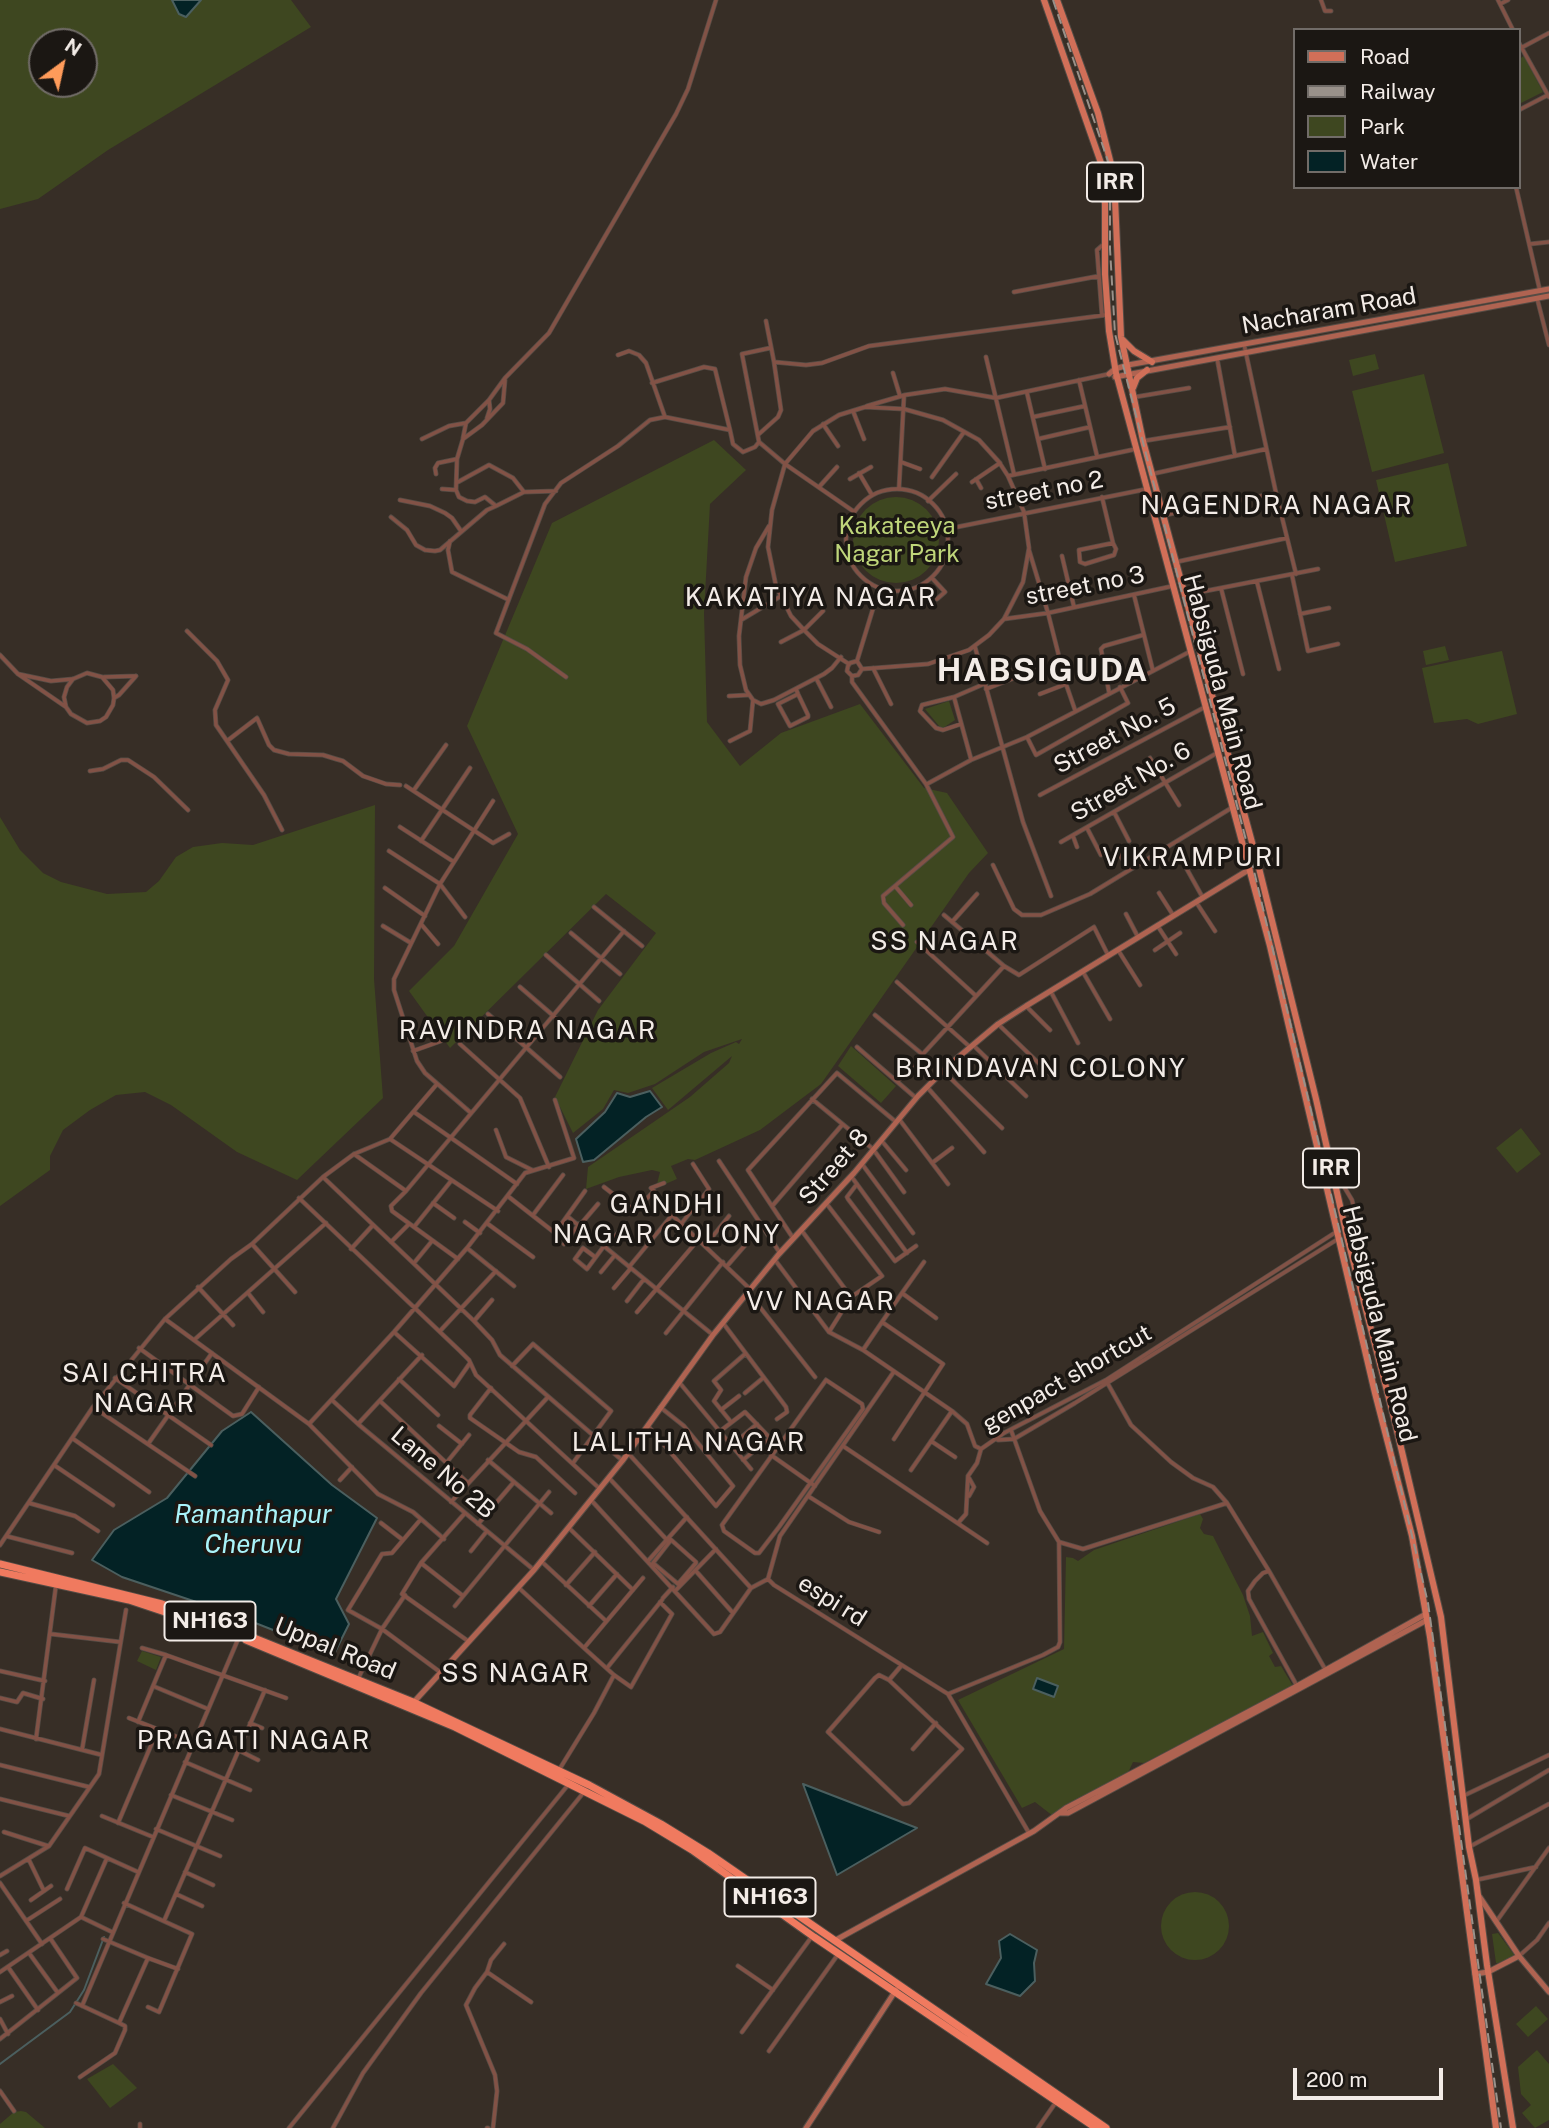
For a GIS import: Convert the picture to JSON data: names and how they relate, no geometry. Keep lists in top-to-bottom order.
{
  "streets": {
    "highway": ["NH163", "Uppal Road"],
    "main road": ["IRR", "Habsiguda Main Road"],
    "street": [
      "Nacharam Road",
      "street no 2",
      "street no 3",
      "Street No. 5",
      "Street No. 6",
      "Street 8",
      "genpact shortcut",
      "Lane No 2B",
      "espi rd"
    ]
  },
  "crossings": [
    ["IRR", "Habsiguda Main Road"],
    ["Nacharam Road", "Habsiguda Main Road"],
    ["street no 2", "Habsiguda Main Road"],
    ["street no 3", "Habsiguda Main Road"],
    ["Habsiguda Main Road", "Street No. 5"],
    ["Habsiguda Main Road", "Street No. 6"],
    ["Habsiguda Main Road", "Street 8"],
    ["Street 8", "Lane No 2B"],
    ["Street 8", "NH163"],
    ["Street 8", "Uppal Road"],
    ["genpact shortcut", "espi rd"],
    ["NH163", "Uppal Road"]
  ],
  "districts": [
    "NAGENDRA NAGAR",
    "KAKATIYA NAGAR",
    "HABSIGUDA",
    "VIKRAMPURI",
    "SS NAGAR",
    "RAVINDRA NAGAR",
    "BRINDAVAN COLONY",
    "GANDHI NAGAR COLONY",
    "VV NAGAR",
    "SAI CHITRA NAGAR",
    "LALITHA NAGAR",
    "SS NAGAR",
    "PRAGATI NAGAR"
  ],
  "water": ["Ramanthapur Cheruvu"],
  "parks": ["Kakateeya Nagar Park"],
  "legend": [
    "Road",
    "Railway",
    "Park",
    "Water"
  ],
  "scale_bar": "200 m",
  "north": "top right"
}
